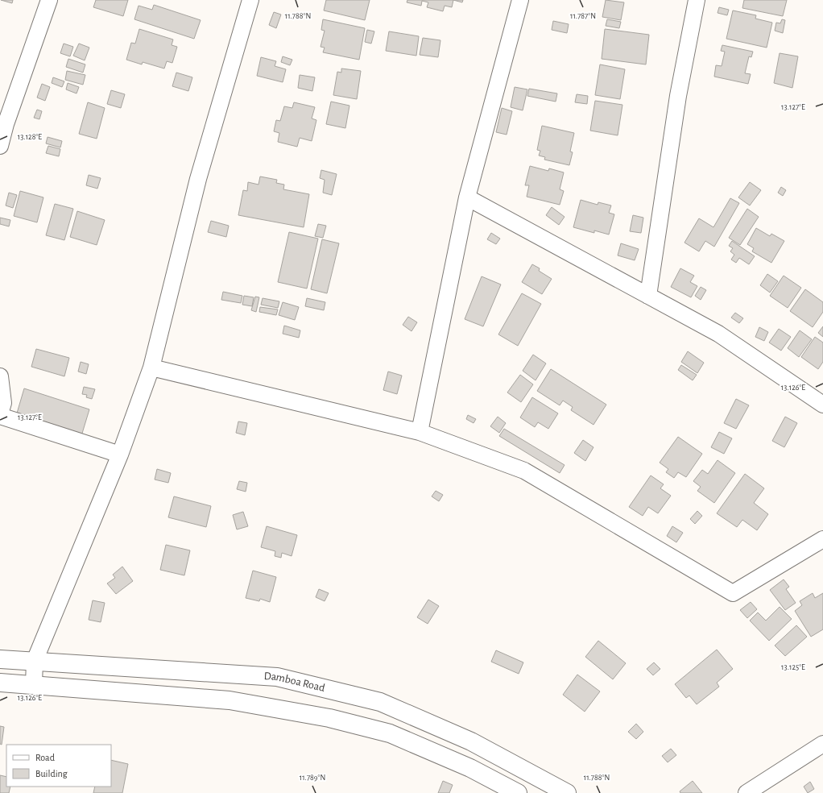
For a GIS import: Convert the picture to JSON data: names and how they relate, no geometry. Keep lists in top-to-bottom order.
{
  "streets": {
    "main road": ["Damboa Road"]
  },
  "legend": ["Road", "Building"],
  "coordinates": [
    "11.788°N",
    "11.787°N",
    "13.127°E",
    "13.128°E",
    "13.126°E",
    "13.125°E",
    "11.789°N"
  ]
}
